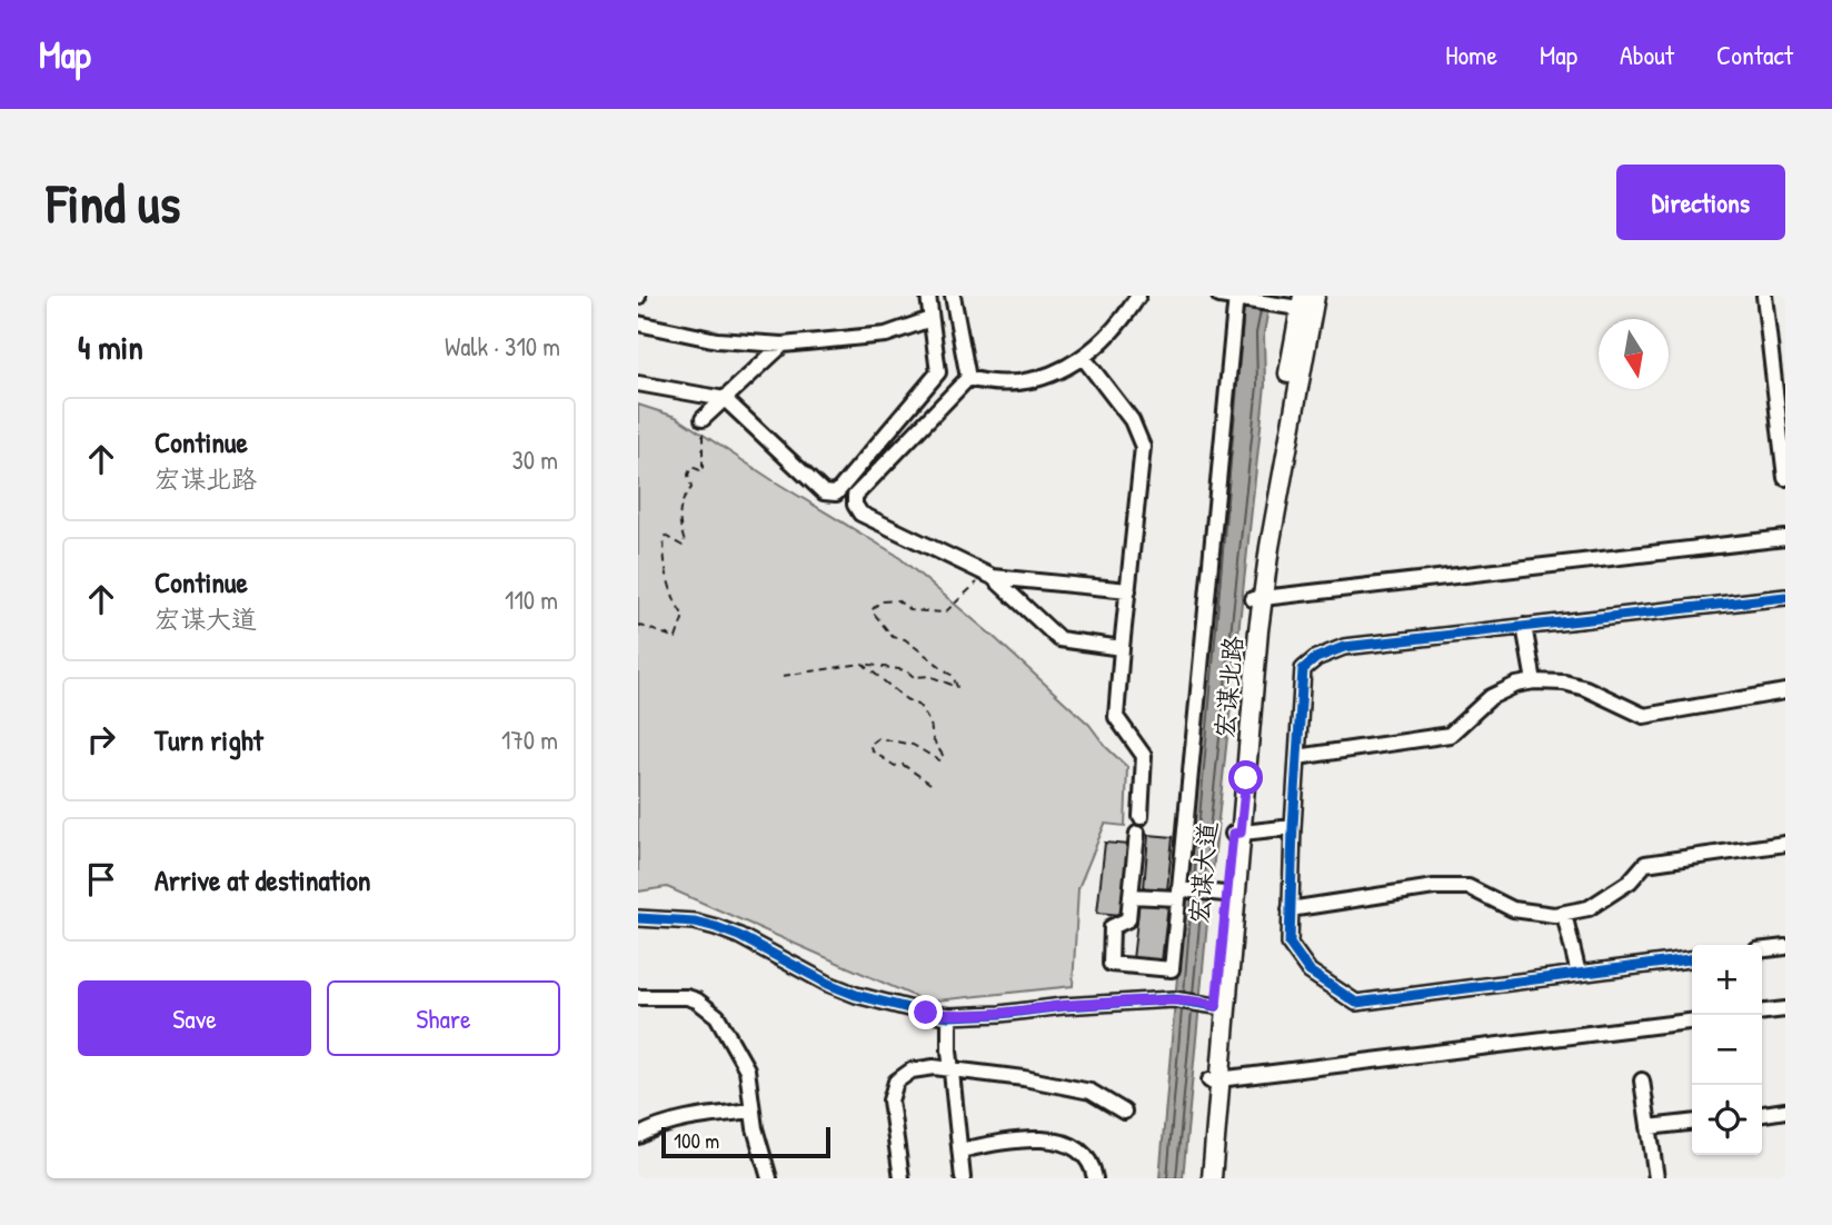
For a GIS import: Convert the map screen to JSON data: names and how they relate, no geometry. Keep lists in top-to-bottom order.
{
  "streets": {
    "main road": ["宏谋大道"]
  },
  "scale_bar": "100 m",
  "north": "bottom",
  "page": {
    "header": "Map",
    "nav": [
      "Home",
      "Map",
      "About",
      "Contact"
    ],
    "buttons": [
      "Directions",
      ["Save", "Share"]
    ],
    "title": "Find us",
    "heading": ["4 min", "Walk · 310 m"],
    "list": [
      ["Continue", "宏谋北路", "30 m"],
      ["Continue", "宏谋大道", "110 m"],
      ["Turn right", "170 m"],
      "Arrive at destination"
    ],
    "map_buttons": ["+", "−"],
    "scale": "100 m"
  }
}
